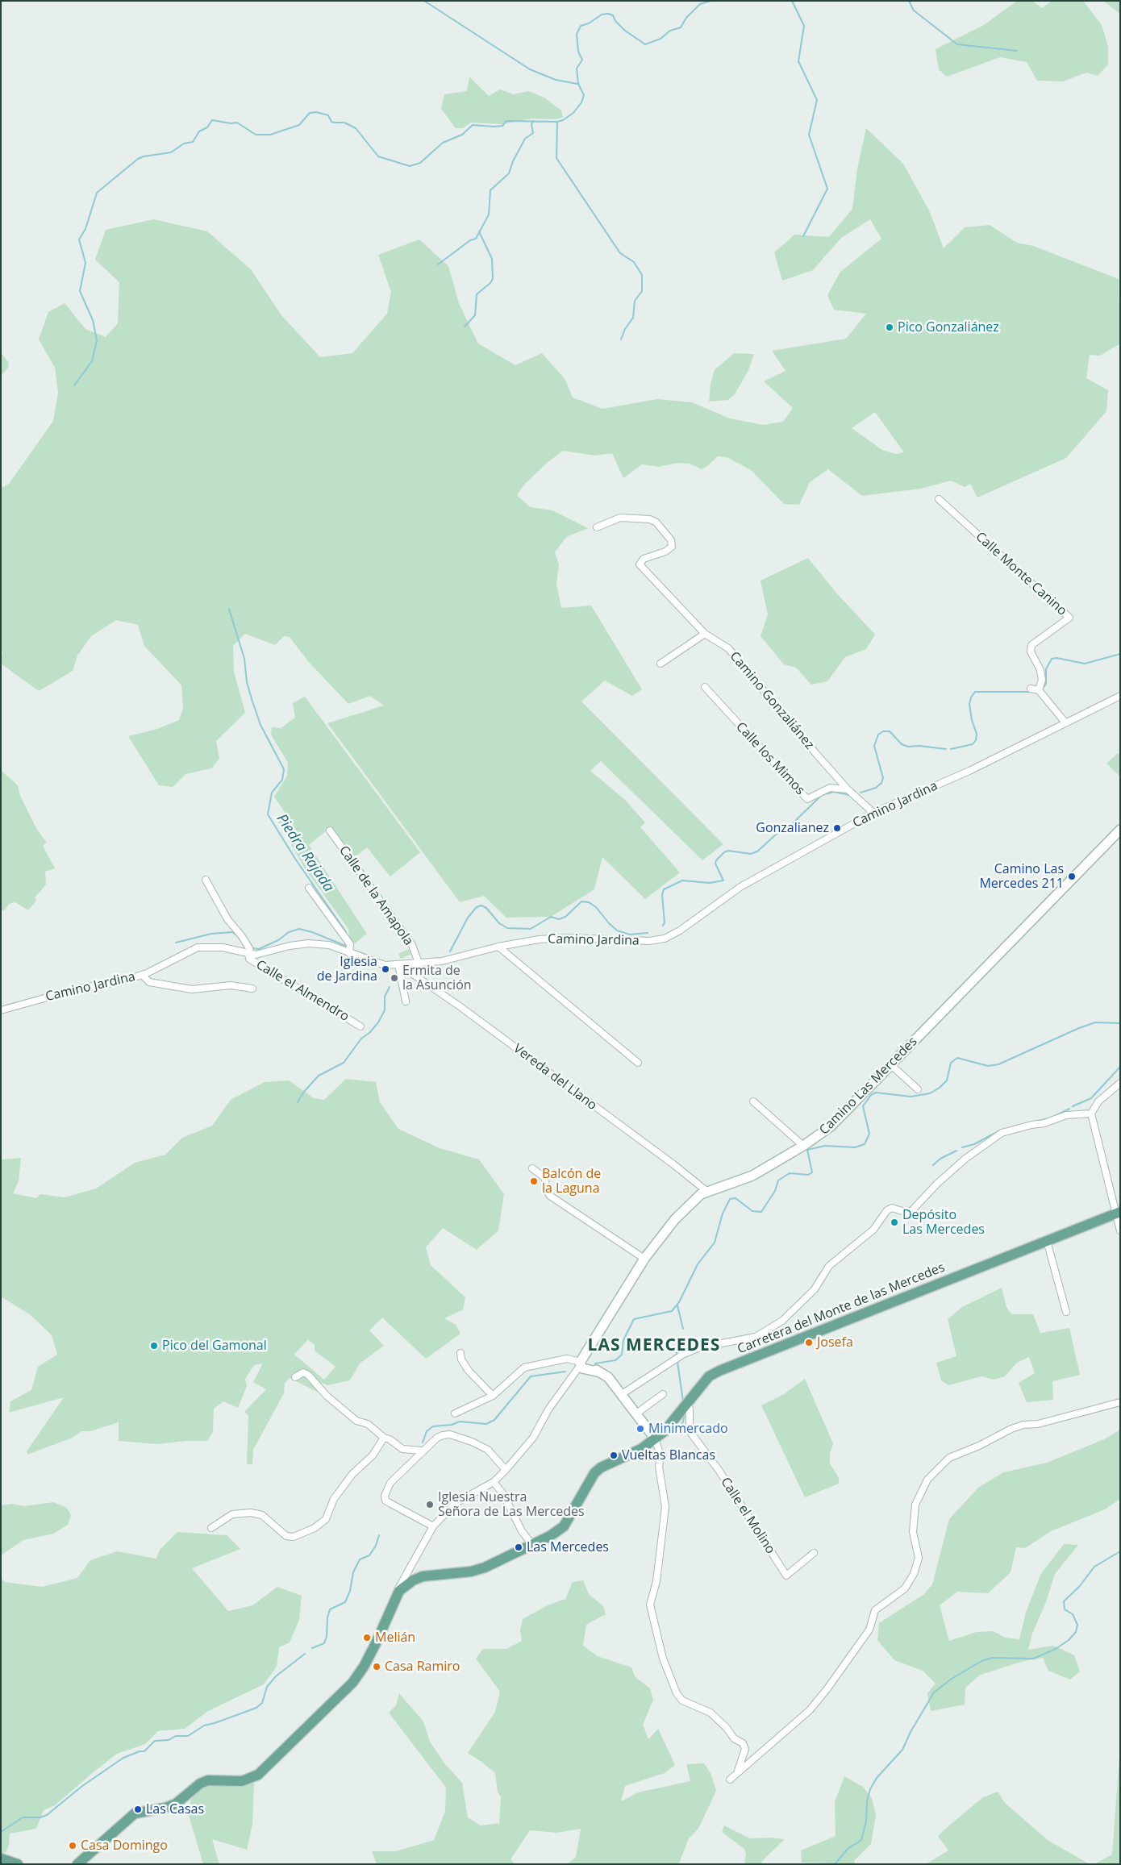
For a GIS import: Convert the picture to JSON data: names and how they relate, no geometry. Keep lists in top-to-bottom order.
{
  "streets": {
    "main road": ["Camino Las Mercedes", "Carretera del Monte de las Mercedes"],
    "street": [
      "Calle Monte Canino",
      "Camino Gonzaliánez",
      "Calle los Mimos",
      "Camino Jardina",
      "Calle de la Amapola",
      "Calle el Almendro",
      "Vereda del Llano",
      "Calle el Molino"
    ]
  },
  "crossings": [
    ["Camino Gonzaliánez", "Calle los Mimos"],
    ["Camino Gonzaliánez", "Camino Jardina"],
    ["Camino Jardina", "Calle de la Amapola"],
    ["Camino Jardina", "Calle el Almendro"],
    ["Camino Jardina", "Vereda del Llano"],
    ["Vereda del Llano", "Camino Las Mercedes"],
    ["Carretera del Monte de las Mercedes", "Calle el Molino"]
  ],
  "districts": ["LAS MERCEDES"],
  "water": ["Piedra Rajada"],
  "places": [
    "Pico Gonzaliánez",
    "Gonzalianez",
    "Camino Las Mercedes 211",
    "Iglesia de Jardina",
    "Ermita de la Asunción",
    "Balcón de la Laguna",
    "Depósito Las Mercedes",
    "Josefa",
    "Pico del Gamonal",
    "Minimercado",
    "Vueltas Blancas",
    "Iglesia Nuestra Señora de Las Mercedes",
    "Las Mercedes",
    "Melián",
    "Casa Ramiro",
    "Las Casas",
    "Casa Domingo"
  ]
}
